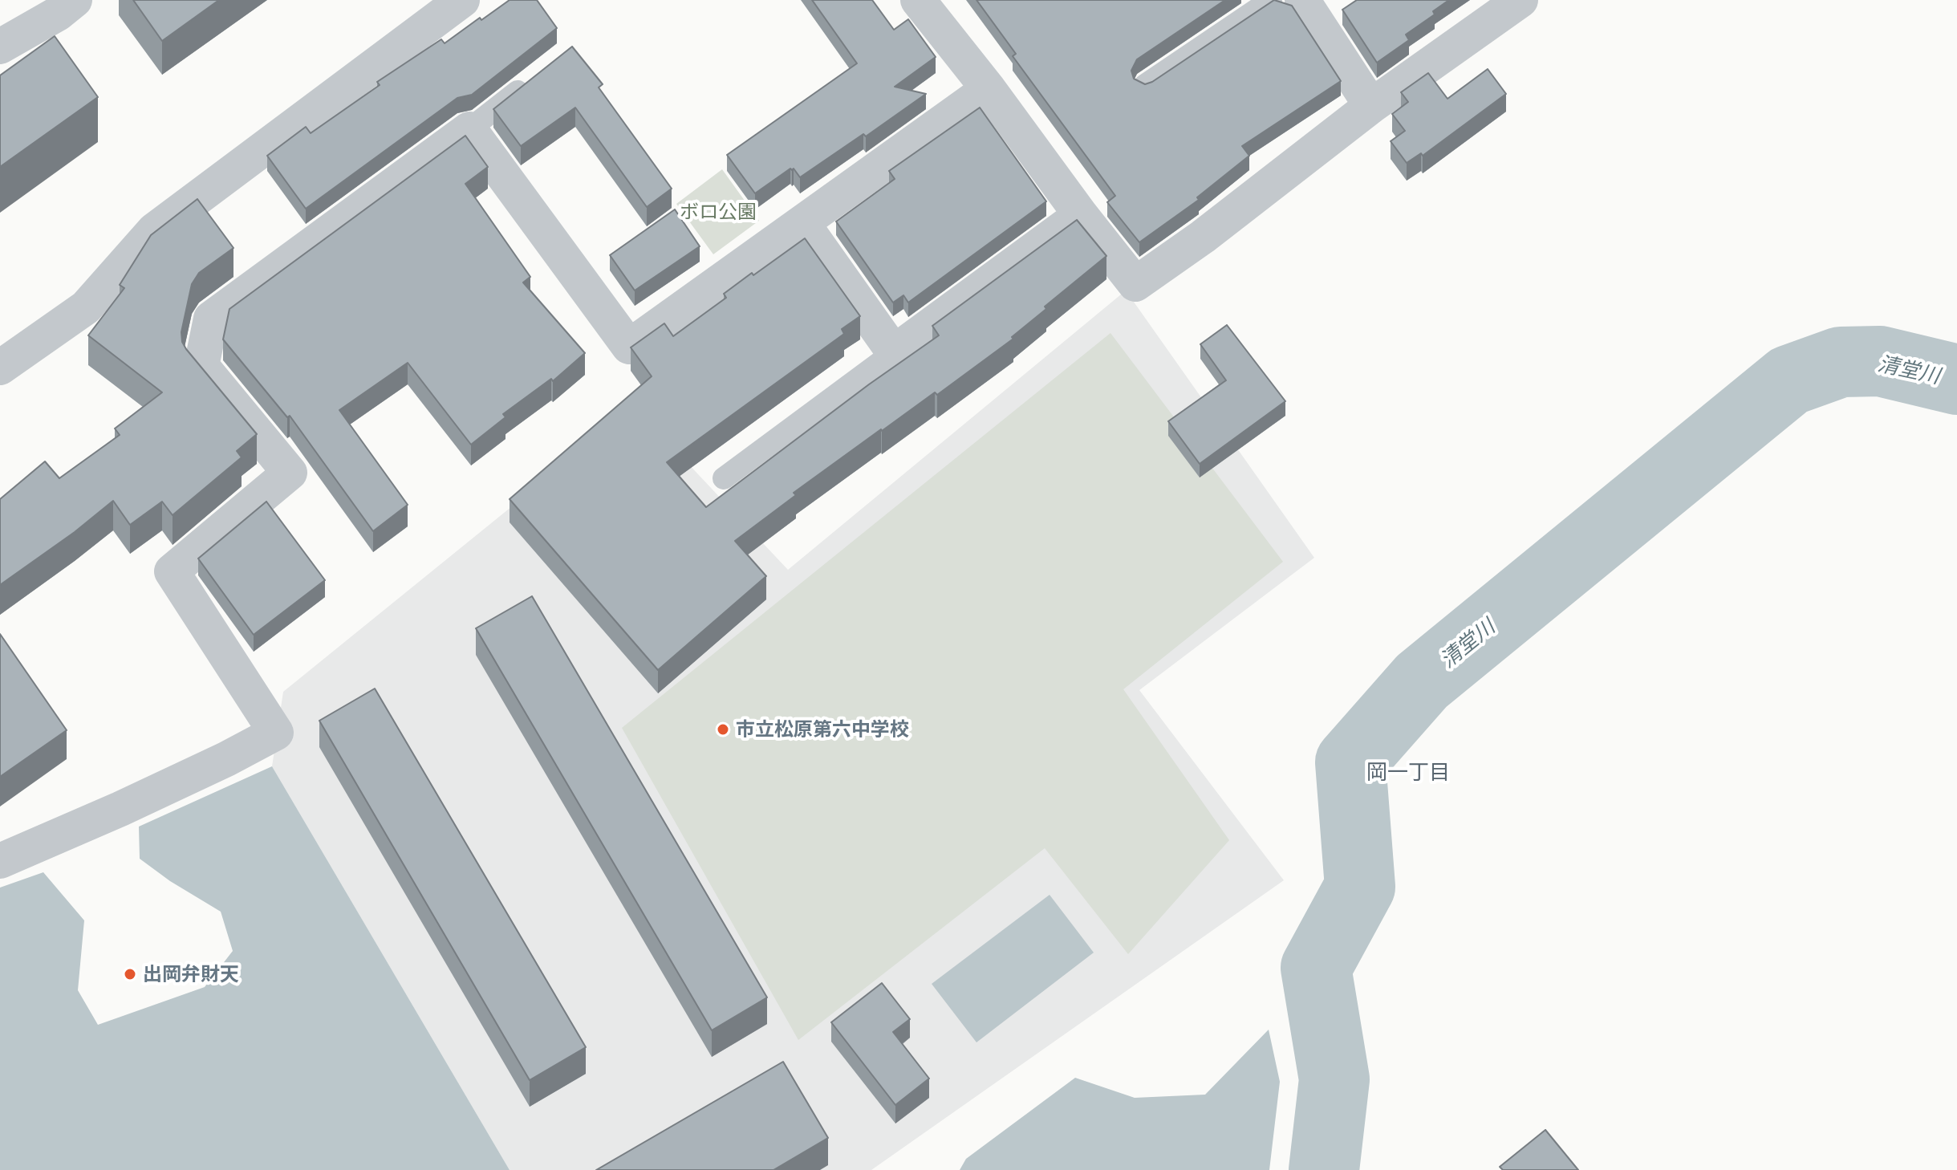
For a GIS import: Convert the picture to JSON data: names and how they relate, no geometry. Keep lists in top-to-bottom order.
{
  "districts": ["岡一丁目"],
  "water": ["清堂川"],
  "parks": ["ボロ公園"],
  "places": ["市立松原第六中学校", "出岡弁財天"]
}
